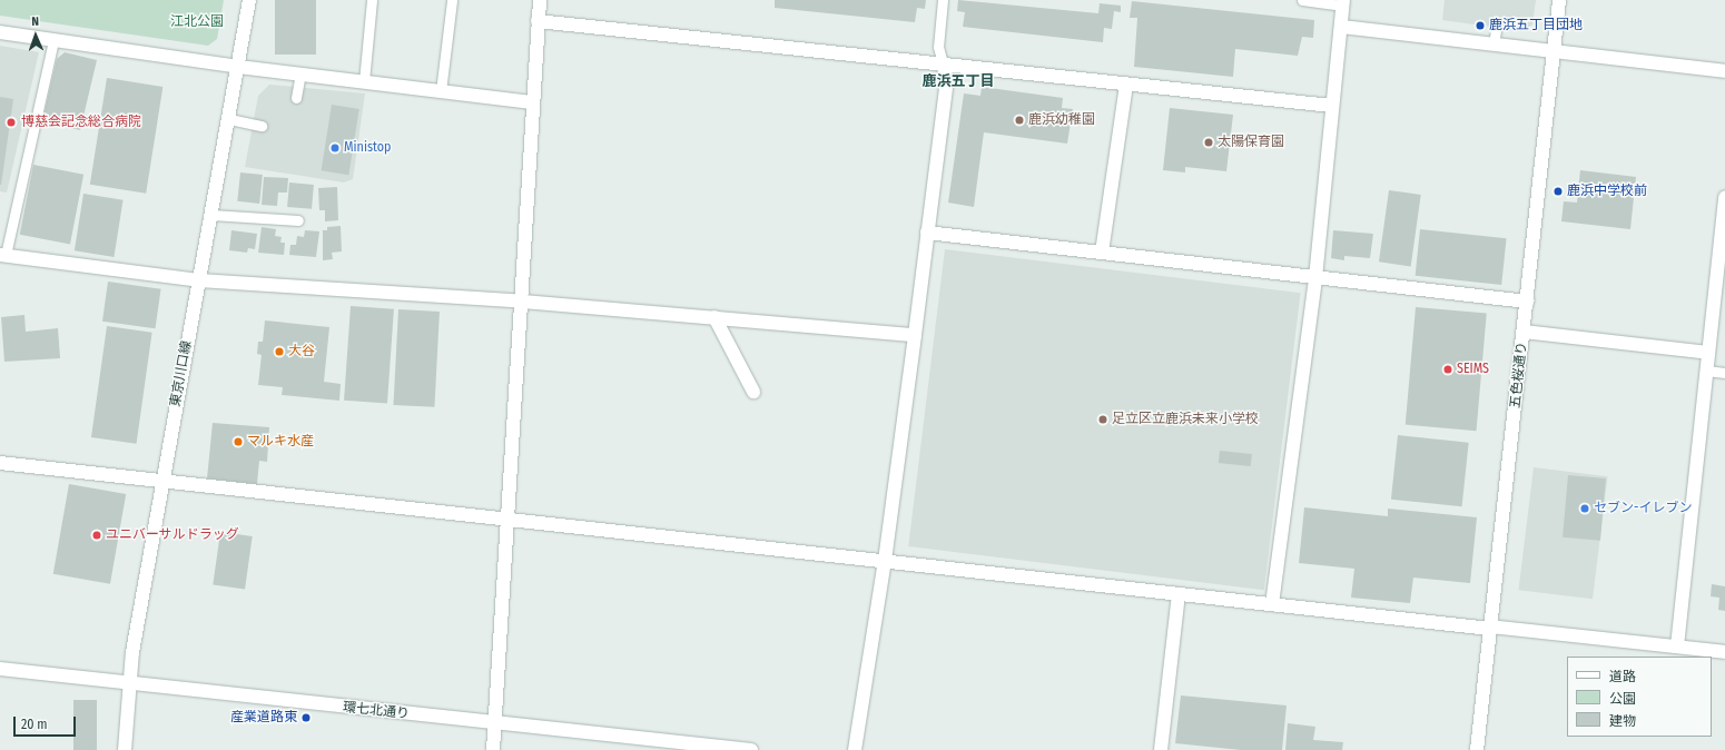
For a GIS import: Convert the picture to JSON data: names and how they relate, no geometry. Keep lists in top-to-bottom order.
{
  "streets": {
    "street": ["東京川口線", "五色桜通り", "環七北通り"]
  },
  "crossings": [
    ["東京川口線", "環七北通り"]
  ],
  "districts": ["鹿浜五丁目"],
  "parks": ["江北公園"],
  "places": [
    "鹿浜五丁目団地",
    "鹿浜幼稚園",
    "博慈会記念総合病院",
    "太陽保育園",
    "Ministop",
    "鹿浜中学校前",
    "大谷",
    "SEIMS",
    "足立区立鹿浜未来小学校",
    "マルキ水産",
    "セブン-イレブン",
    "ユニバーサルドラッグ",
    "産業道路東"
  ],
  "legend": ["道路", "公園", "建物"],
  "scale_bar": "20 m",
  "north": "top"
}
